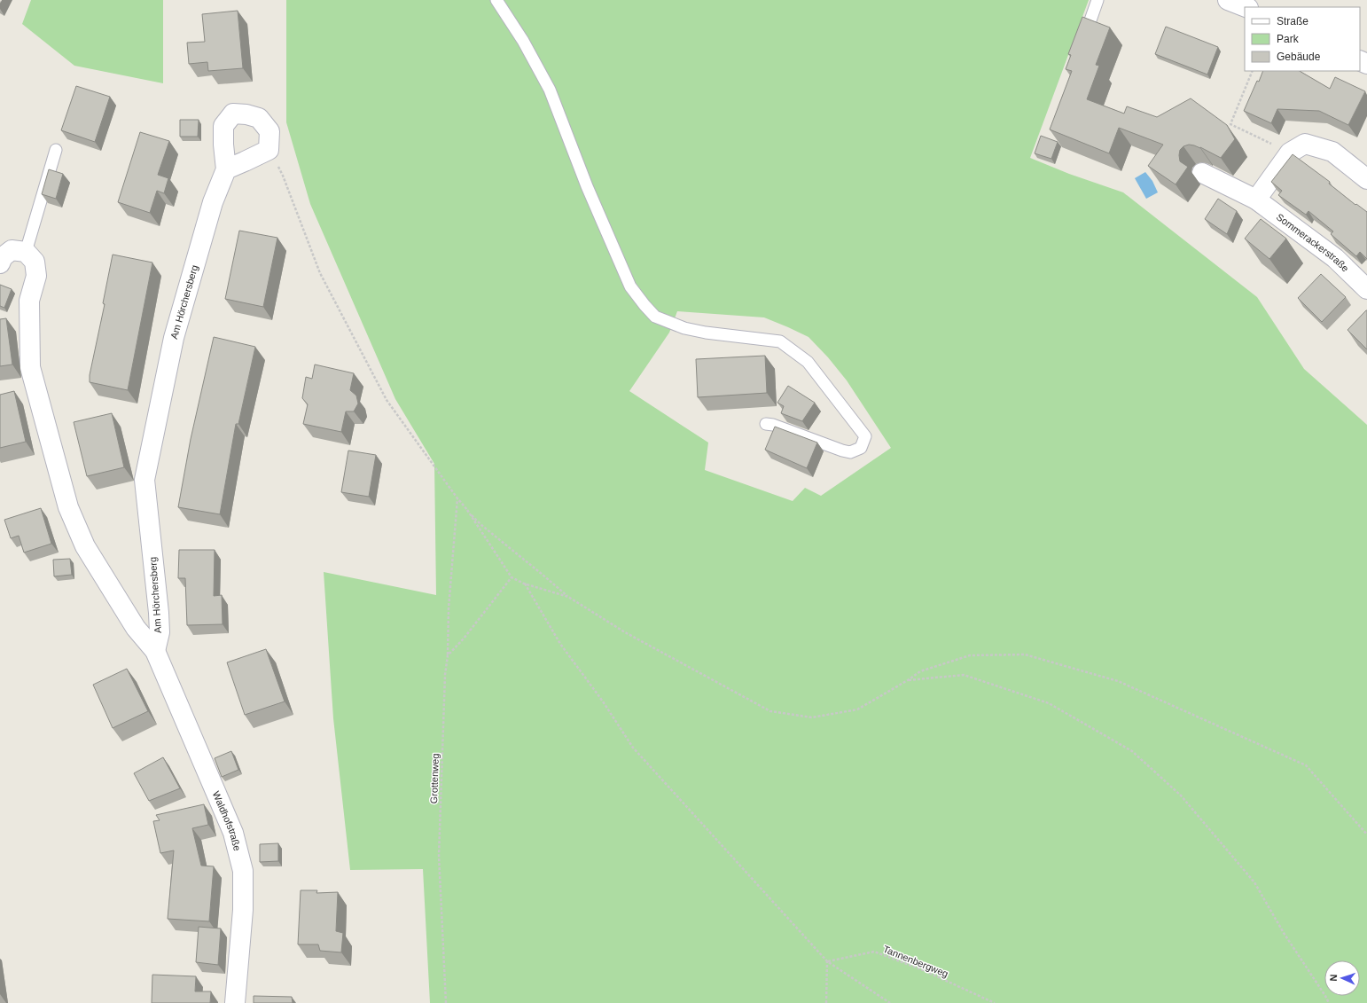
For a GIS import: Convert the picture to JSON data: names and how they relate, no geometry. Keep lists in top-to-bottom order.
{
  "streets": {
    "street": ["Sommerackerstraße", "Am Hörchersberg", "Waldhofstraße"],
    "path": ["Grottenweg", "Tannenbergweg"]
  },
  "crossings": [
    ["Am Hörchersberg", "Waldhofstraße"]
  ],
  "legend": ["Straße", "Park", "Gebäude"],
  "north": "left"
}
